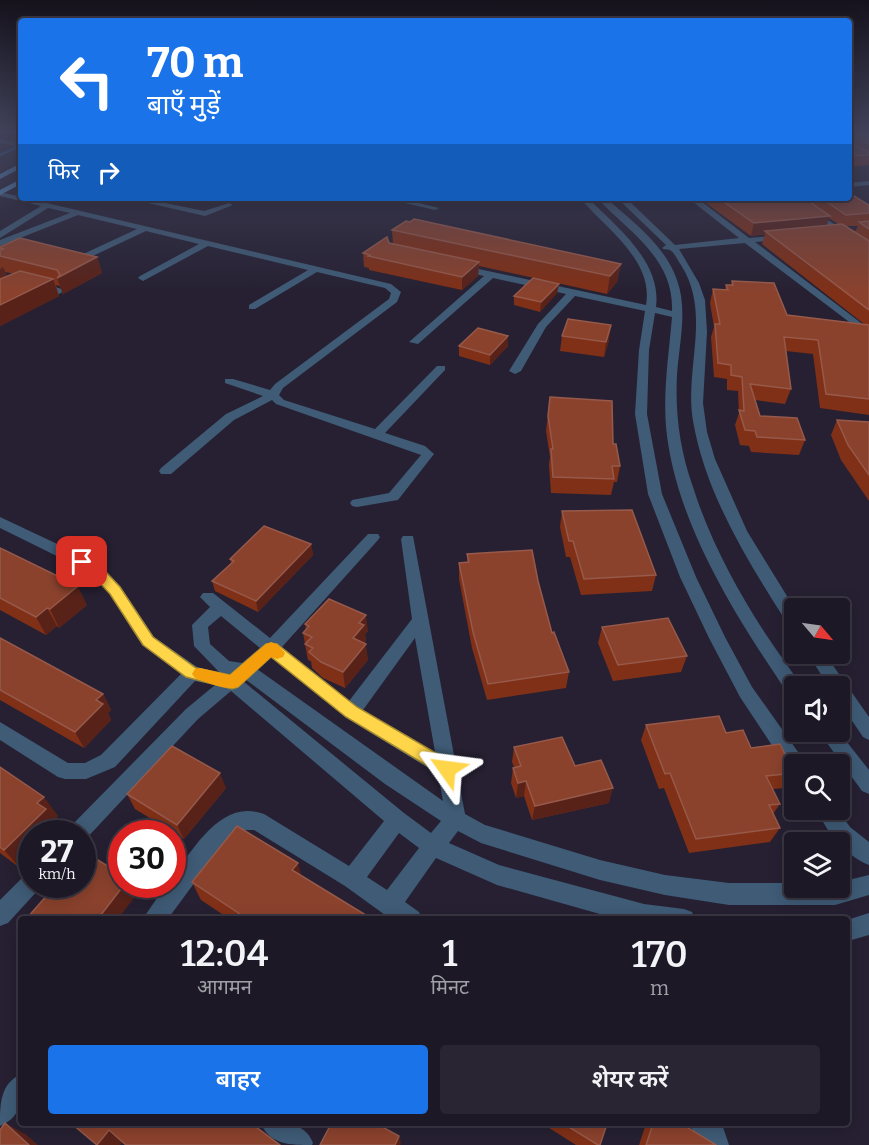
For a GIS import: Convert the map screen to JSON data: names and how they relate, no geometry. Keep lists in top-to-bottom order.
{
  "north": "bottom right",
  "page": {
    "turn": ["70 m", "बाएँ मुड़ें"],
    "then": "फिर",
    "speed": "27 km/h",
    "limit": "30",
    "eta": [
      "12:04",
      "आगमन",
      "1",
      "मिनट",
      "170",
      "m"
    ],
    "buttons": ["बाहर", "शेयर करें"]
  }
}
